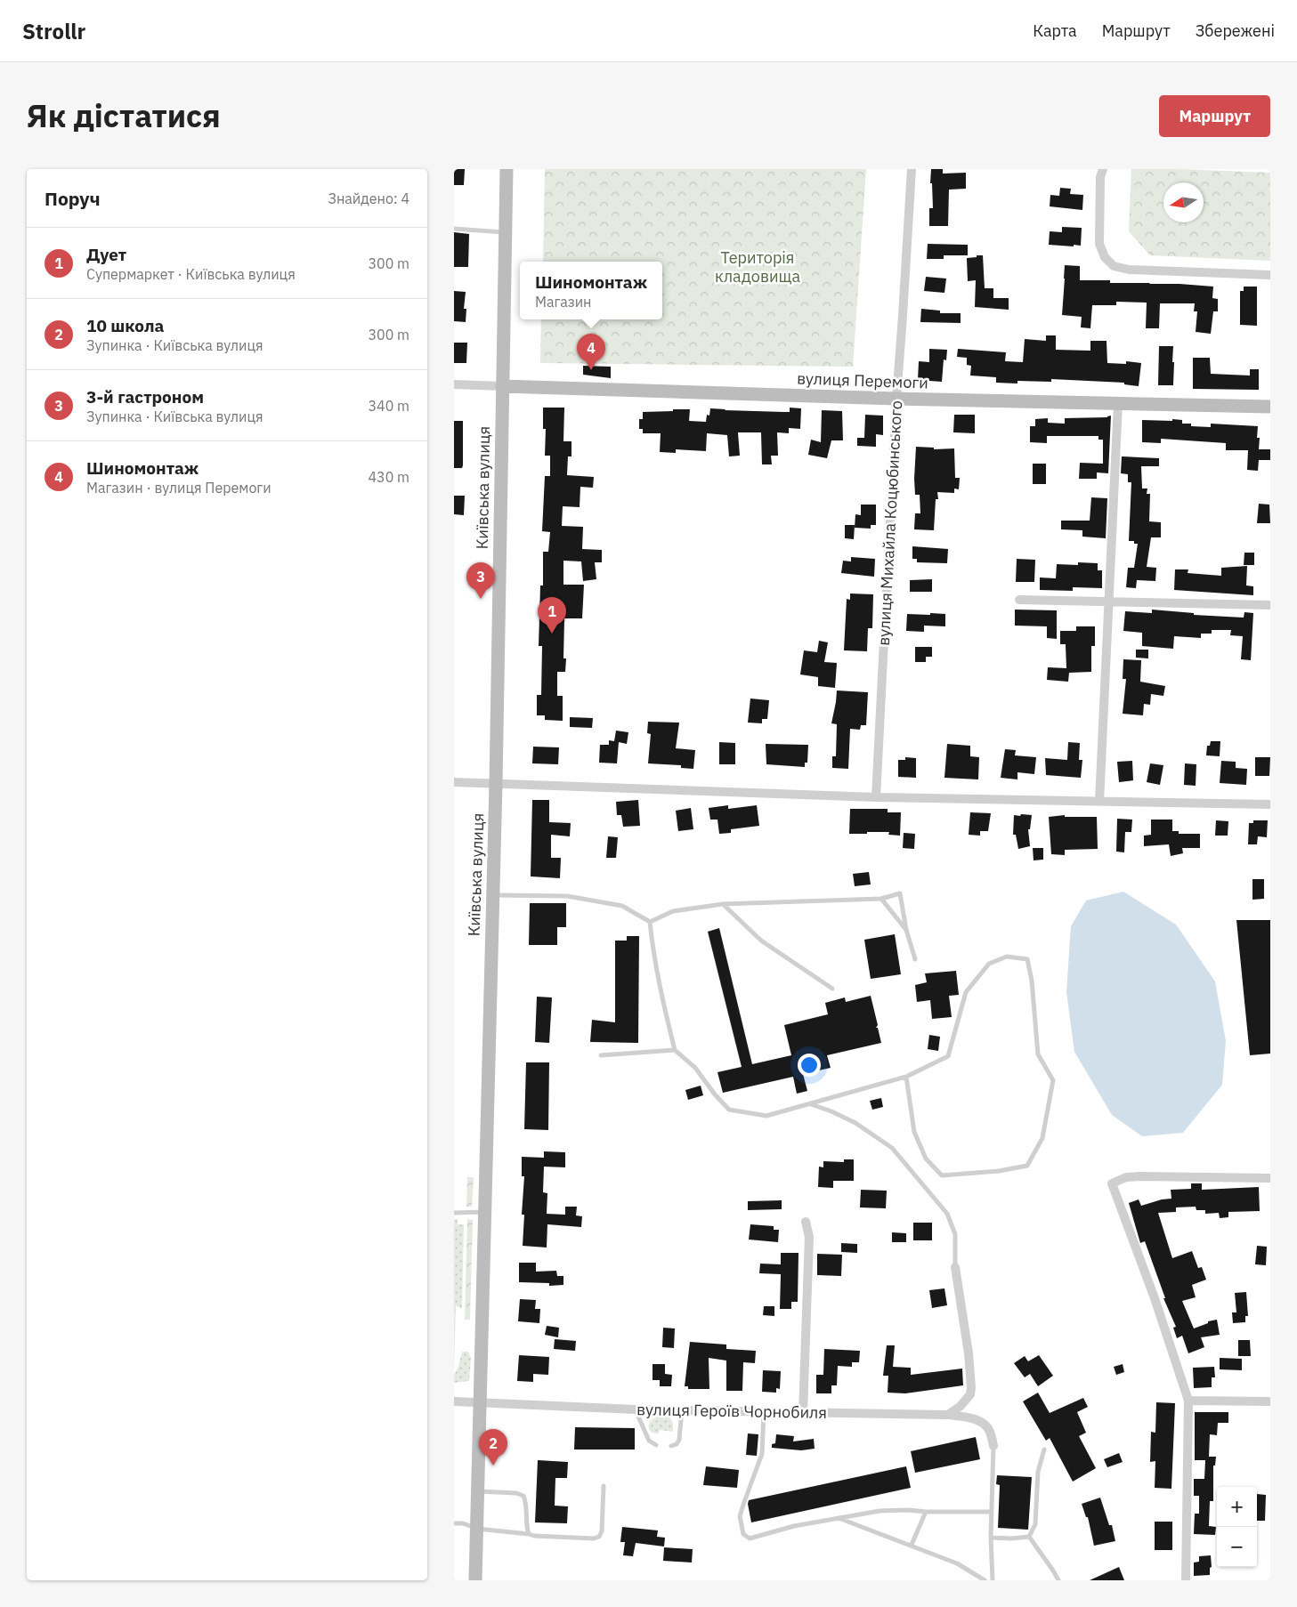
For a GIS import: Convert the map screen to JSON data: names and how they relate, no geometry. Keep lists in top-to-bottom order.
{
  "streets": {
    "street": [
      "вулиця Перемоги",
      "Київська вулиця",
      "вулиця Михайла Коцюбинського",
      "вулиця Героїв Чорнобиля"
    ]
  },
  "crossings": [
    ["вулиця Перемоги", "Київська вулиця"],
    ["вулиця Перемоги", "вулиця Михайла Коцюбинського"],
    ["Київська вулиця", "вулиця Героїв Чорнобиля"]
  ],
  "parks": ["Територія кладовища"],
  "north": "left",
  "page": {
    "header": "Strollr",
    "nav": ["Карта", "Маршрут", "Збережені"],
    "title": "Як дістатися",
    "buttons": "Маршрут",
    "heading": ["Поруч", "Знайдено: 4"],
    "list": [
      {
        "mark": "1",
        "name": "Дует",
        "note": "Супермаркет · Київська вулиця",
        "value": "300 m"
      },
      {
        "mark": "2",
        "name": "10 школа",
        "note": "Зупинка · Київська вулиця",
        "value": "300 m"
      },
      {
        "mark": "3",
        "name": "3-й гастроном",
        "note": "Зупинка · Київська вулиця",
        "value": "340 m"
      },
      {
        "mark": "4",
        "name": "Шиномонтаж",
        "note": "Магазин · вулиця Перемоги",
        "value": "430 m"
      }
    ],
    "popup": ["Шиномонтаж", "Магазин"],
    "pins": [
      "4",
      "3",
      "1",
      "2"
    ],
    "map_buttons": ["+", "−"]
  }
}
